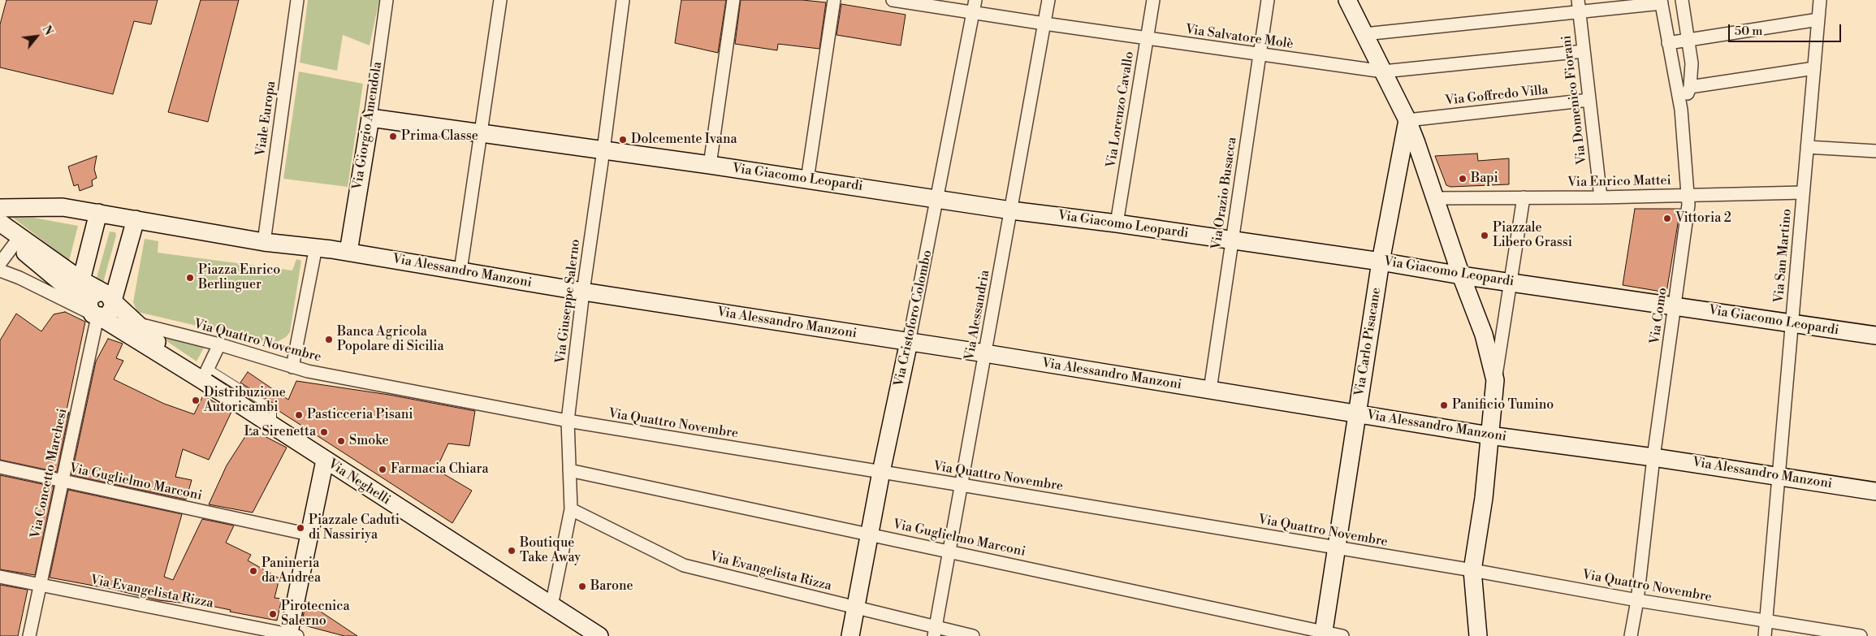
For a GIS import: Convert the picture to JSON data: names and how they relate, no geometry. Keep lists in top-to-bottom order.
{
  "streets": {
    "street": [
      "Via Salvatore Molè",
      "Via Goffredo Villa",
      "Via Domenico Fiorani",
      "Via Lorenzo Cavallo",
      "Viale Europa",
      "Via Giorgio Amendola",
      "Via Giacomo Leopardi",
      "Via Enrico Mattei",
      "Via Orazio Busacca",
      "Via San Martino",
      "Via Alessandro Manzoni",
      "Via Giuseppe Salerno",
      "Via Alessandria",
      "Via Como",
      "Via Cristoforo Colombo",
      "Via Quattro Novembre",
      "Via Carlo Pisacane",
      "Via Concetto Marchesi",
      "Via Guglielmo Marconi",
      "Via Neghelli",
      "Via Evangelista Rizza"
    ]
  },
  "crossings": [
    ["Via Salvatore Molè", "Via Domenico Fiorani"],
    ["Via Salvatore Molè", "Via Lorenzo Cavallo"],
    ["Via Salvatore Molè", "Via Orazio Busacca"],
    ["Via Salvatore Molè", "Via Alessandria"],
    ["Via Salvatore Molè", "Via Cristoforo Colombo"],
    ["Via Goffredo Villa", "Via Domenico Fiorani"],
    ["Via Goffredo Villa", "Via Carlo Pisacane"],
    ["Via Domenico Fiorani", "Via Enrico Mattei"],
    ["Via Lorenzo Cavallo", "Via Giacomo Leopardi"],
    ["Viale Europa", "Via Alessandro Manzoni"],
    ["Via Giorgio Amendola", "Via Giacomo Leopardi"],
    ["Via Giorgio Amendola", "Via Alessandro Manzoni"],
    ["Via Giacomo Leopardi", "Via Orazio Busacca"],
    ["Via Giacomo Leopardi", "Via San Martino"],
    ["Via Giacomo Leopardi", "Via Giuseppe Salerno"],
    ["Via Giacomo Leopardi", "Via Alessandria"],
    ["Via Giacomo Leopardi", "Via Como"],
    ["Via Giacomo Leopardi", "Via Cristoforo Colombo"],
    ["Via Giacomo Leopardi", "Via Carlo Pisacane"],
    ["Via Enrico Mattei", "Via San Martino"],
    ["Via Enrico Mattei", "Via Como"],
    ["Via Orazio Busacca", "Via Alessandro Manzoni"],
    ["Via San Martino", "Via Alessandro Manzoni"],
    ["Via San Martino", "Via Quattro Novembre"],
    ["Via Alessandro Manzoni", "Via Giuseppe Salerno"],
    ["Via Alessandro Manzoni", "Via Alessandria"],
    ["Via Alessandro Manzoni", "Via Como"],
    ["Via Alessandro Manzoni", "Via Cristoforo Colombo"],
    ["Via Alessandro Manzoni", "Via Carlo Pisacane"],
    ["Via Giuseppe Salerno", "Via Quattro Novembre"],
    ["Via Giuseppe Salerno", "Via Guglielmo Marconi"],
    ["Via Giuseppe Salerno", "Via Neghelli"],
    ["Via Giuseppe Salerno", "Via Evangelista Rizza"],
    ["Via Alessandria", "Via Quattro Novembre"],
    ["Via Alessandria", "Via Guglielmo Marconi"],
    ["Via Alessandria", "Via Evangelista Rizza"],
    ["Via Como", "Via Quattro Novembre"],
    ["Via Cristoforo Colombo", "Via Quattro Novembre"],
    ["Via Cristoforo Colombo", "Via Guglielmo Marconi"],
    ["Via Cristoforo Colombo", "Via Evangelista Rizza"],
    ["Via Quattro Novembre", "Via Carlo Pisacane"],
    ["Via Carlo Pisacane", "Via Guglielmo Marconi"],
    ["Via Concetto Marchesi", "Via Guglielmo Marconi"],
    ["Via Concetto Marchesi", "Via Evangelista Rizza"]
  ],
  "places": [
    "Prima Classe",
    "Dolcemente Ivana",
    "Bapi",
    "Vittoria 2",
    "Piazzale Libero Grassi",
    "Piazza Enrico Berlinguer",
    "Banca Agricola Popolare di Sicilia",
    "Distribuzione Autoricambi",
    "Panificio Tumino",
    "Pasticceria Pisani",
    "La Sirenetta",
    "Smoke",
    "Farmacia Chiara",
    "Piazzale Caduti di Nassiriya",
    "Boutique Take Away",
    "Panineria da Andrea",
    "Barone",
    "Pirotecnica Salerno"
  ],
  "scale_bar": "50 m",
  "north": "top right"
}
